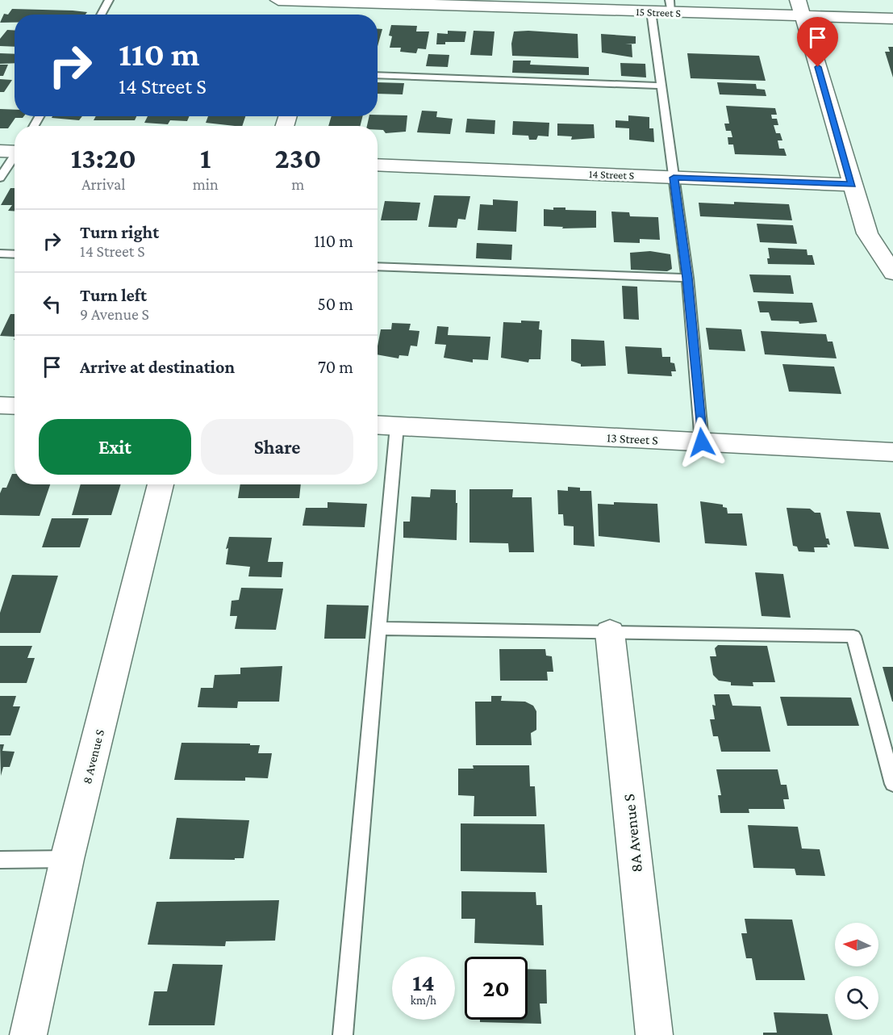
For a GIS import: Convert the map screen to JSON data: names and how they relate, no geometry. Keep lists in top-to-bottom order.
{
  "streets": {
    "street": [
      "15 Street S",
      "14 Street S",
      "13 Street S",
      "8 Avenue S",
      "8A Avenue S"
    ]
  },
  "north": "left",
  "page": {
    "turn": ["110 m", "14 Street S"],
    "eta": [
      "13:20",
      "Arrival",
      "1",
      "min",
      "230",
      "m"
    ],
    "list": [
      {
        "name": "Turn right",
        "note": "14 Street S",
        "value": "110 m"
      },
      {
        "name": "Turn left",
        "note": "9 Avenue S",
        "value": "50 m"
      },
      {
        "name": "Arrive at destination",
        "value": "70 m"
      }
    ],
    "buttons": ["Exit", "Share"],
    "speed": "14 km/h",
    "limit": "20"
  }
}
